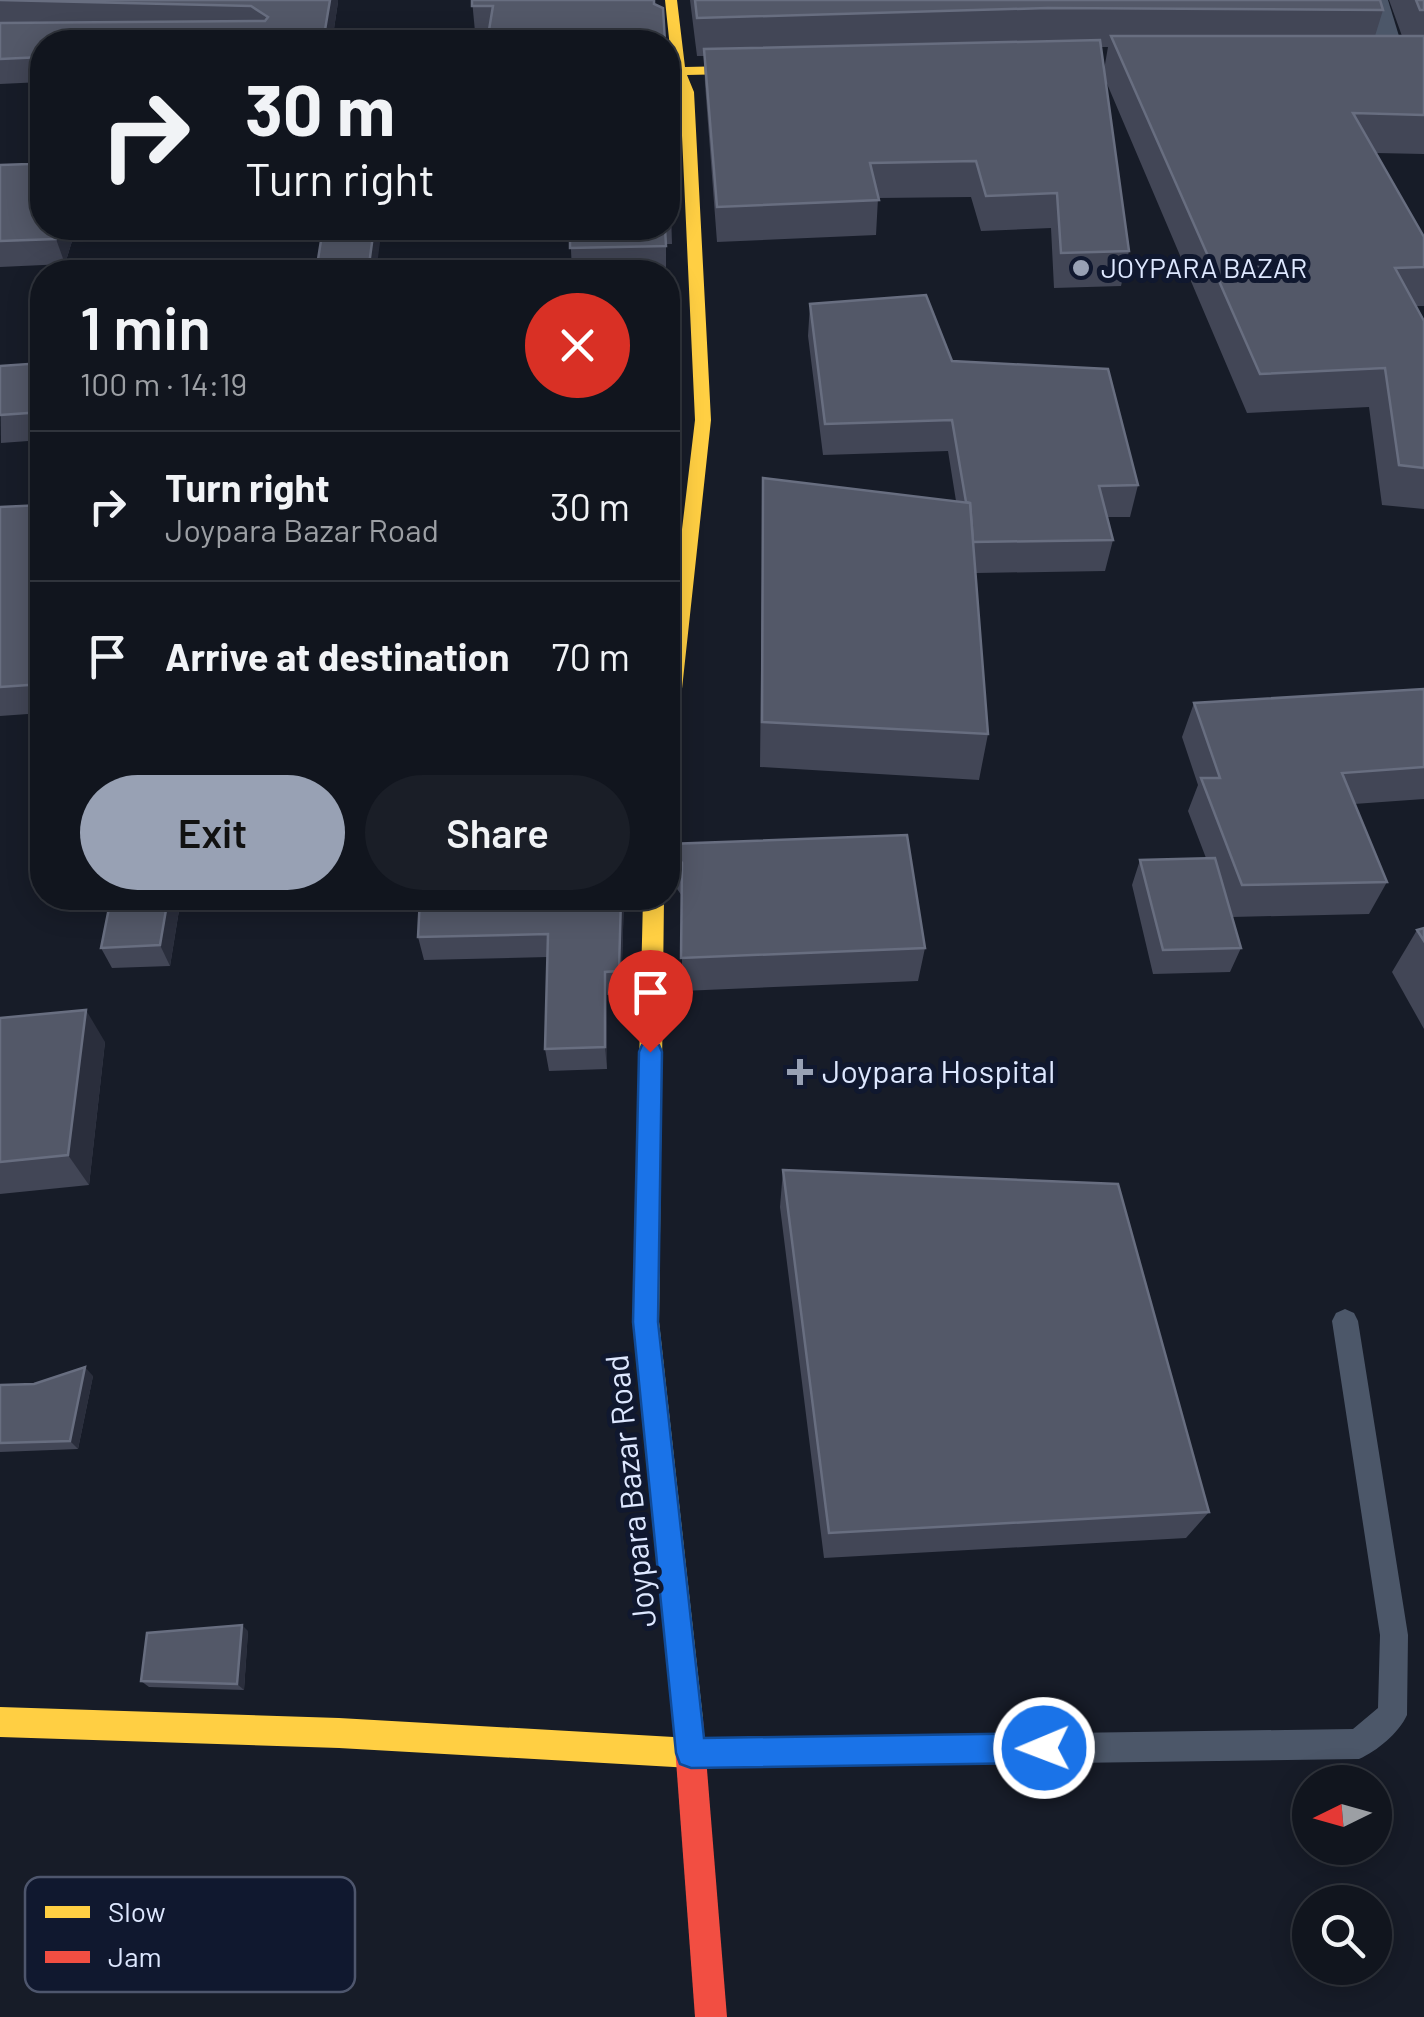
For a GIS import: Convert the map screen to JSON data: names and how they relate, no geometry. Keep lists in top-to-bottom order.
{
  "streets": {
    "street": ["Joypara Bazar Road"]
  },
  "places": {
    "other": ["JOYPARA BAZAR"],
    "health": ["Joypara Hospital"]
  },
  "legend": ["Slow", "Jam"],
  "north": "left",
  "page": {
    "turn": ["30 m", "Turn right"],
    "heading": ["1 min", "100 m · 14:19"],
    "list": [
      {
        "name": "Turn right",
        "note": "Joypara Bazar Road",
        "value": "30 m"
      },
      {
        "name": "Arrive at destination",
        "value": "70 m"
      }
    ],
    "buttons": ["Exit", "Share"]
  }
}
